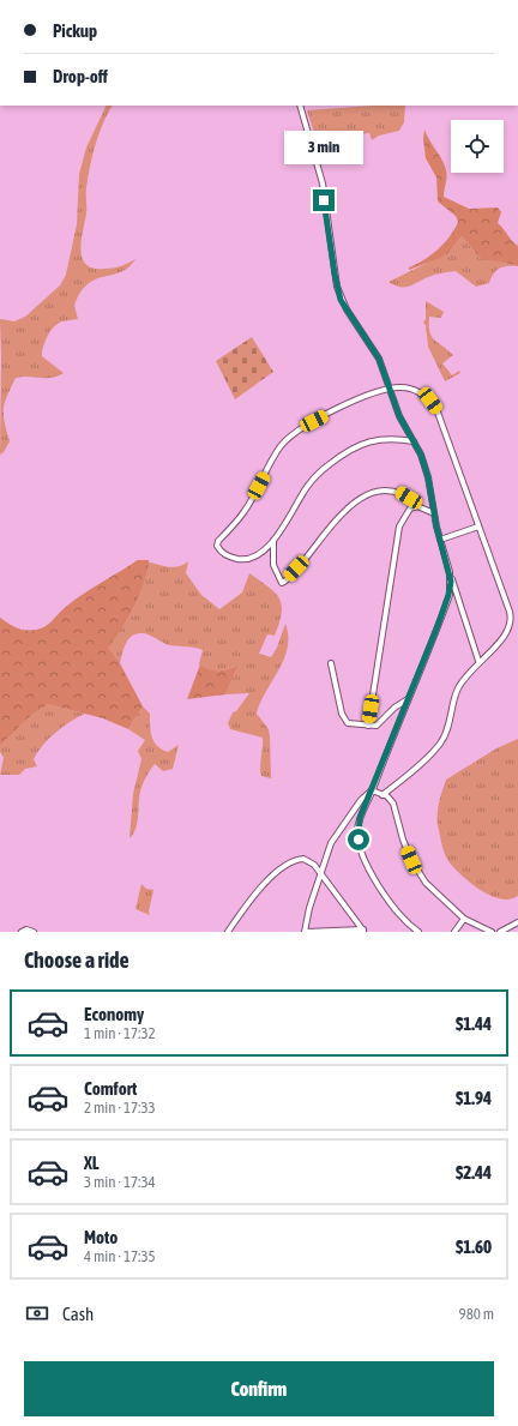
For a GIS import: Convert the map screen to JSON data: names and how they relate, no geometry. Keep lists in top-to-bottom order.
{
  "page": {
    "banner": ["Pickup", "Drop-off"],
    "bubble": "3 min",
    "heading": "Choose a ride",
    "list": [
      {
        "name": "Economy",
        "note": "1 min · 17:32",
        "value": "$1.44"
      },
      {
        "name": "Comfort",
        "note": "2 min · 17:33",
        "value": "$1.94"
      },
      {
        "name": "XL",
        "note": "3 min · 17:34",
        "value": "$2.44"
      },
      {
        "name": "Moto",
        "note": "4 min · 17:35",
        "value": "$1.60"
      }
    ],
    "pay": ["Cash", "980 m"],
    "buttons": "Confirm"
  }
}
